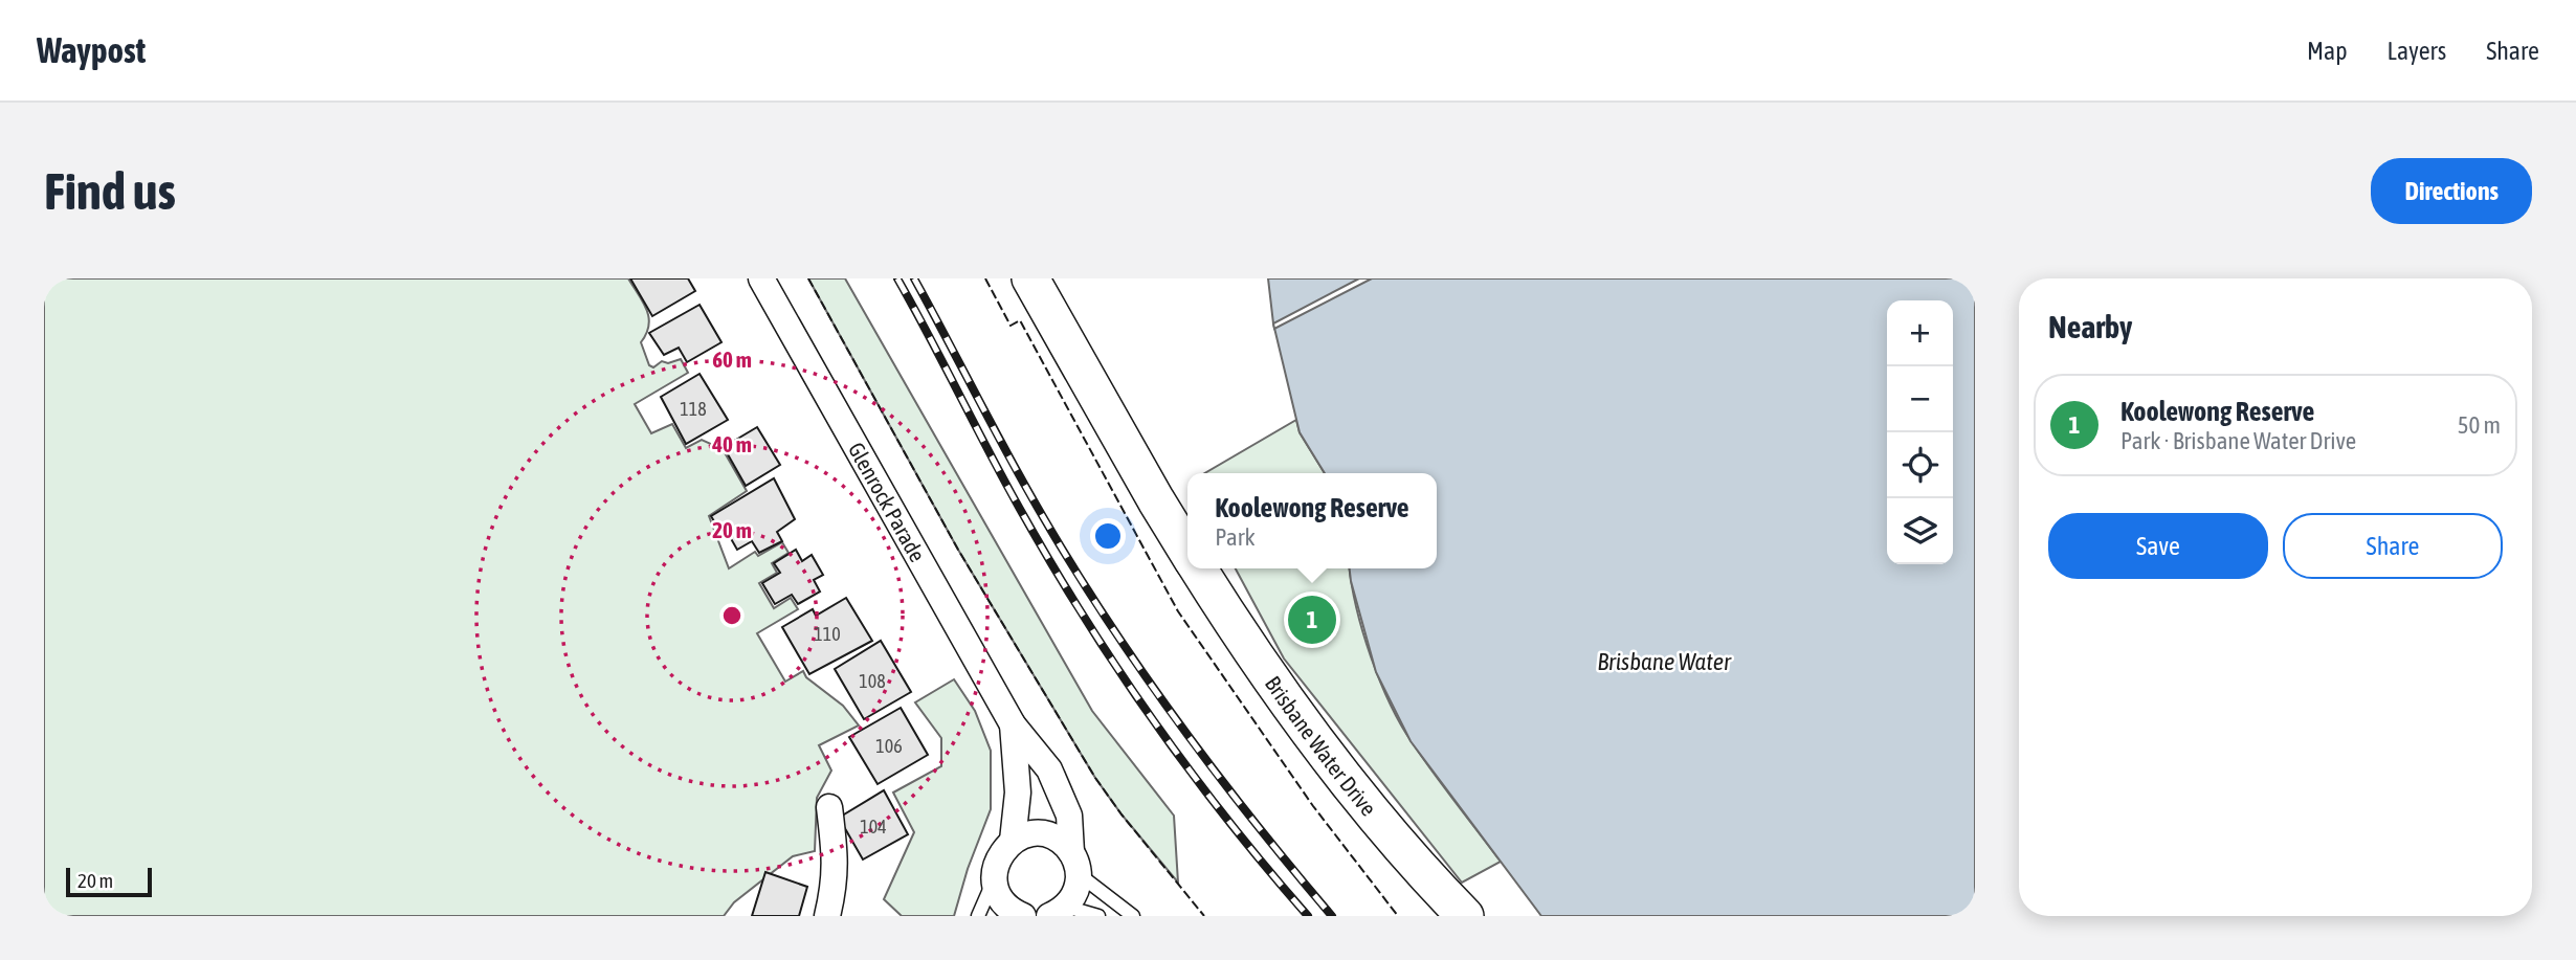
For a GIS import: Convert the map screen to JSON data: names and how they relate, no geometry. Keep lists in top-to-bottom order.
{
  "streets": {
    "main road": ["Brisbane Water Drive"],
    "street": ["Glenrock Parade"]
  },
  "water": ["Brisbane Water"],
  "house_numbers": [
    "118",
    "110",
    "108",
    "106",
    "104"
  ],
  "scale_bar": "20 m",
  "page": {
    "header": "Waypost",
    "nav": ["Map", "Layers", "Share"],
    "buttons": [
      "Directions",
      ["Save", "Share"]
    ],
    "title": "Find us",
    "heading": "Nearby",
    "map_buttons": ["+", "−"],
    "list": [
      {
        "mark": "1",
        "name": "Koolewong Reserve",
        "note": "Park · Brisbane Water Drive",
        "value": "50 m"
      }
    ],
    "popup": ["Koolewong Reserve", "Park"],
    "pins": "1",
    "scale": "20 m"
  },
  "rings": ["60 m", "40 m", "20 m"]
}
